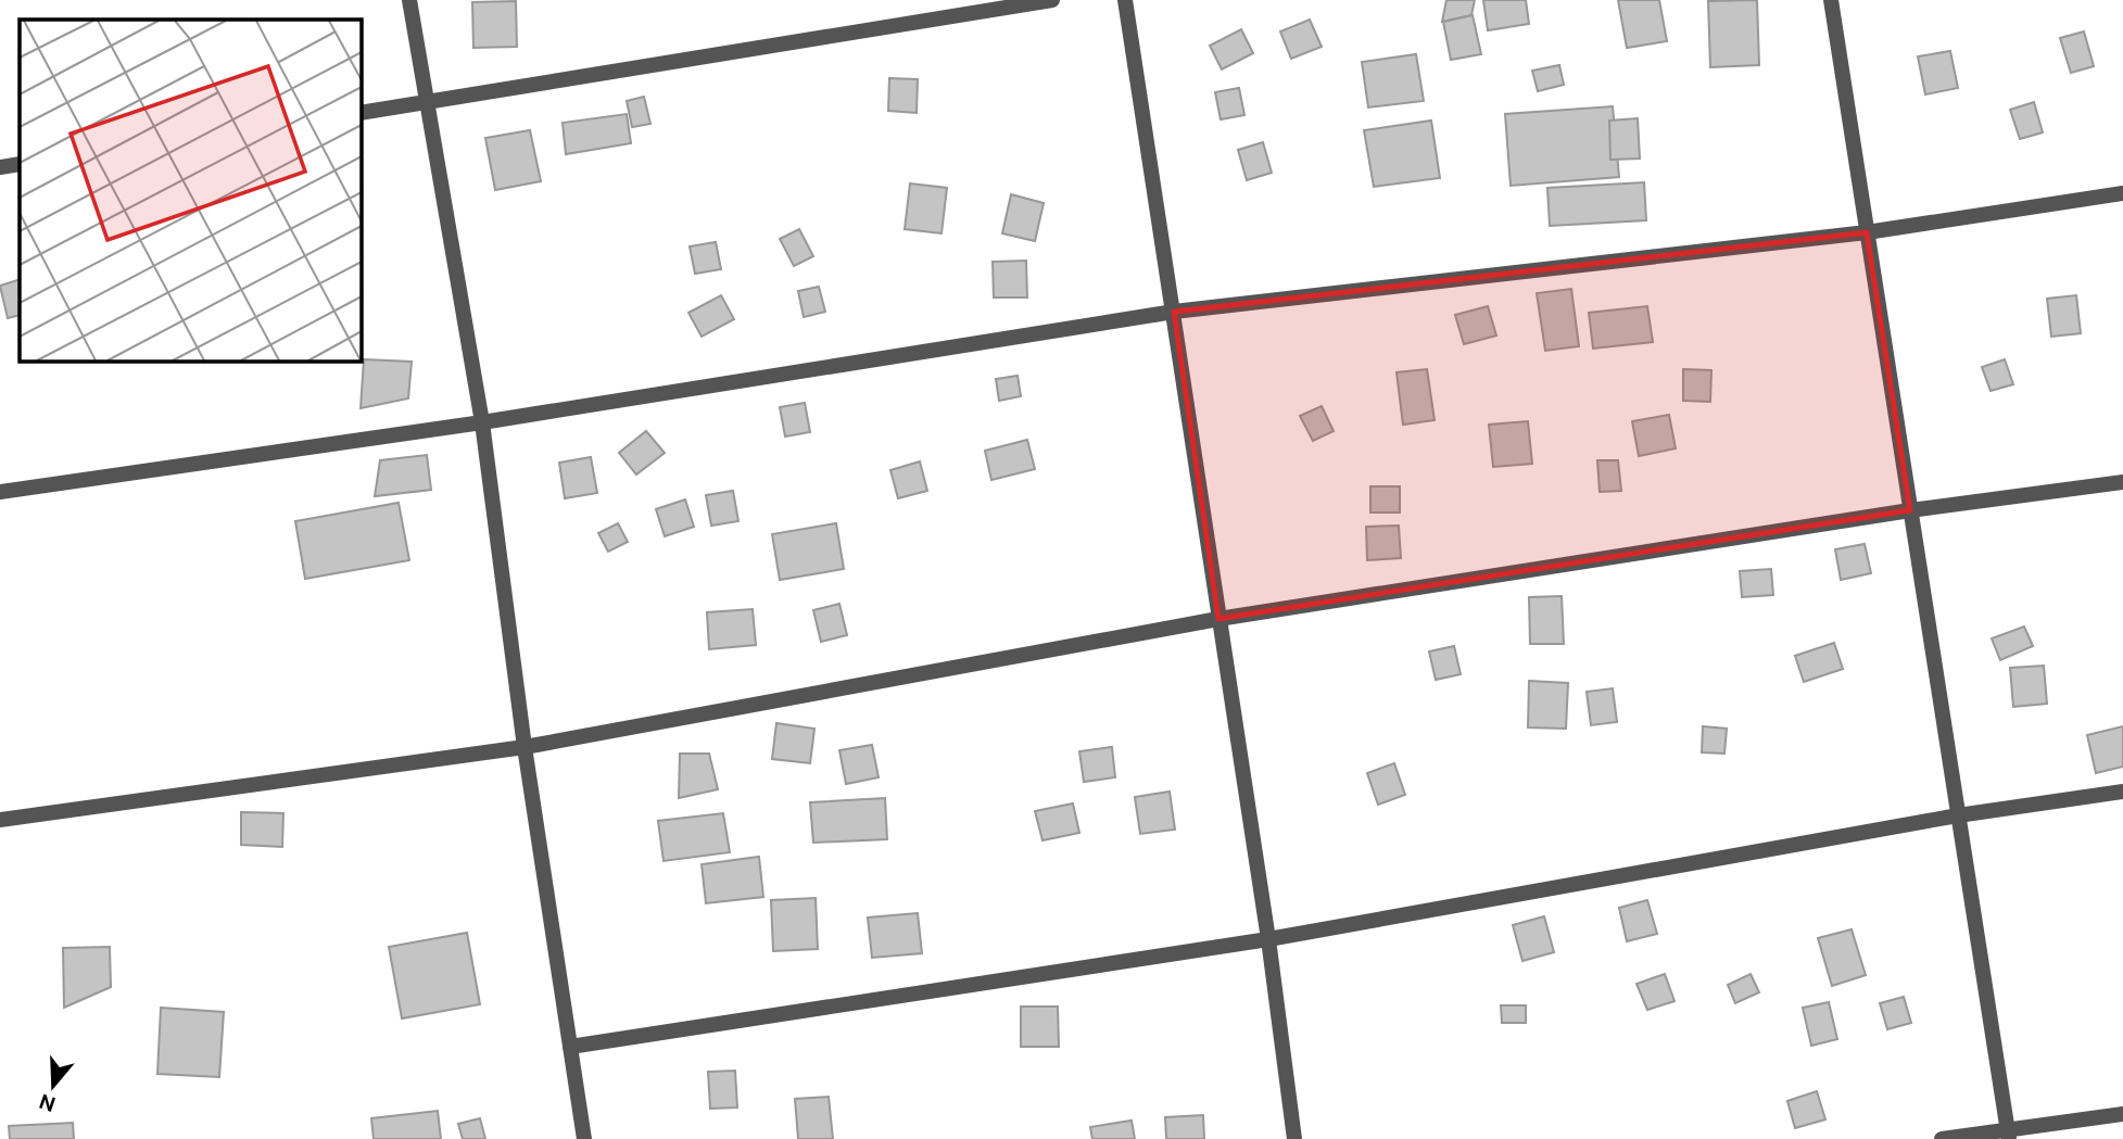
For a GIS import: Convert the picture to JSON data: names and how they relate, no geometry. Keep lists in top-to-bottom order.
{
  "north": "bottom"
}
